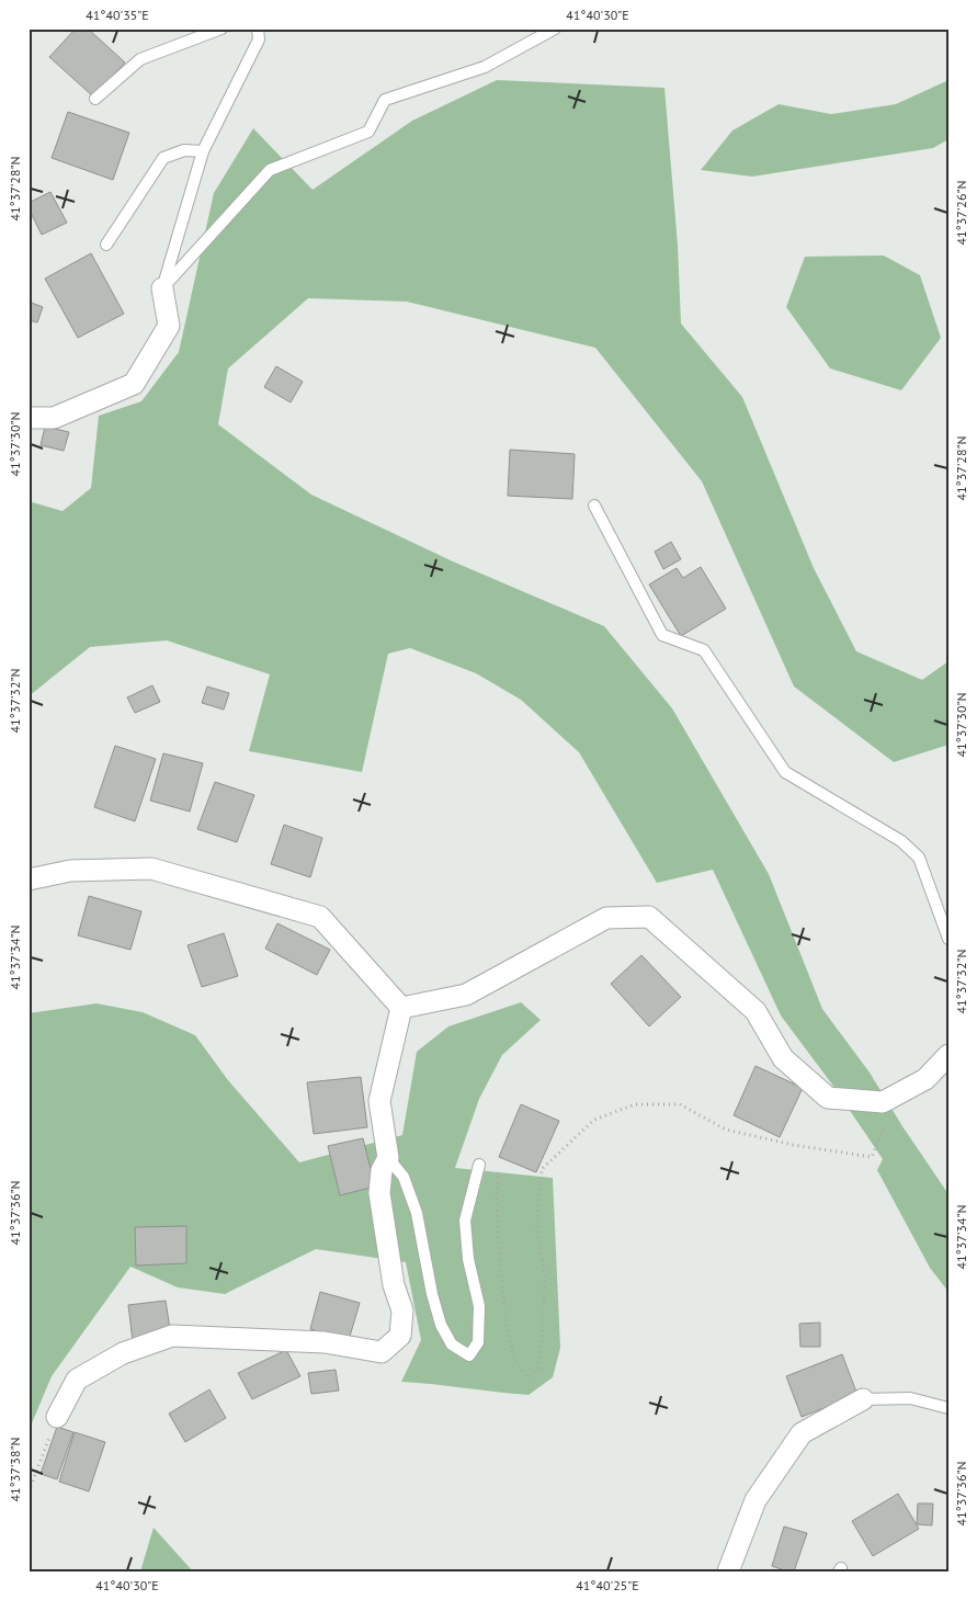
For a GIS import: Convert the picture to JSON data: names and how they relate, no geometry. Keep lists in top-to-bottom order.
{
  "coordinates": [
    "41°40'35\"E",
    "41°40'30\"E",
    "41°37'28\"N",
    "41°37'26\"N",
    "41°37'30\"N",
    "41°37'32\"N",
    "41°37'34\"N",
    "41°37'36\"N",
    "41°37'38\"N",
    "41°40'25\"E"
  ]
}
